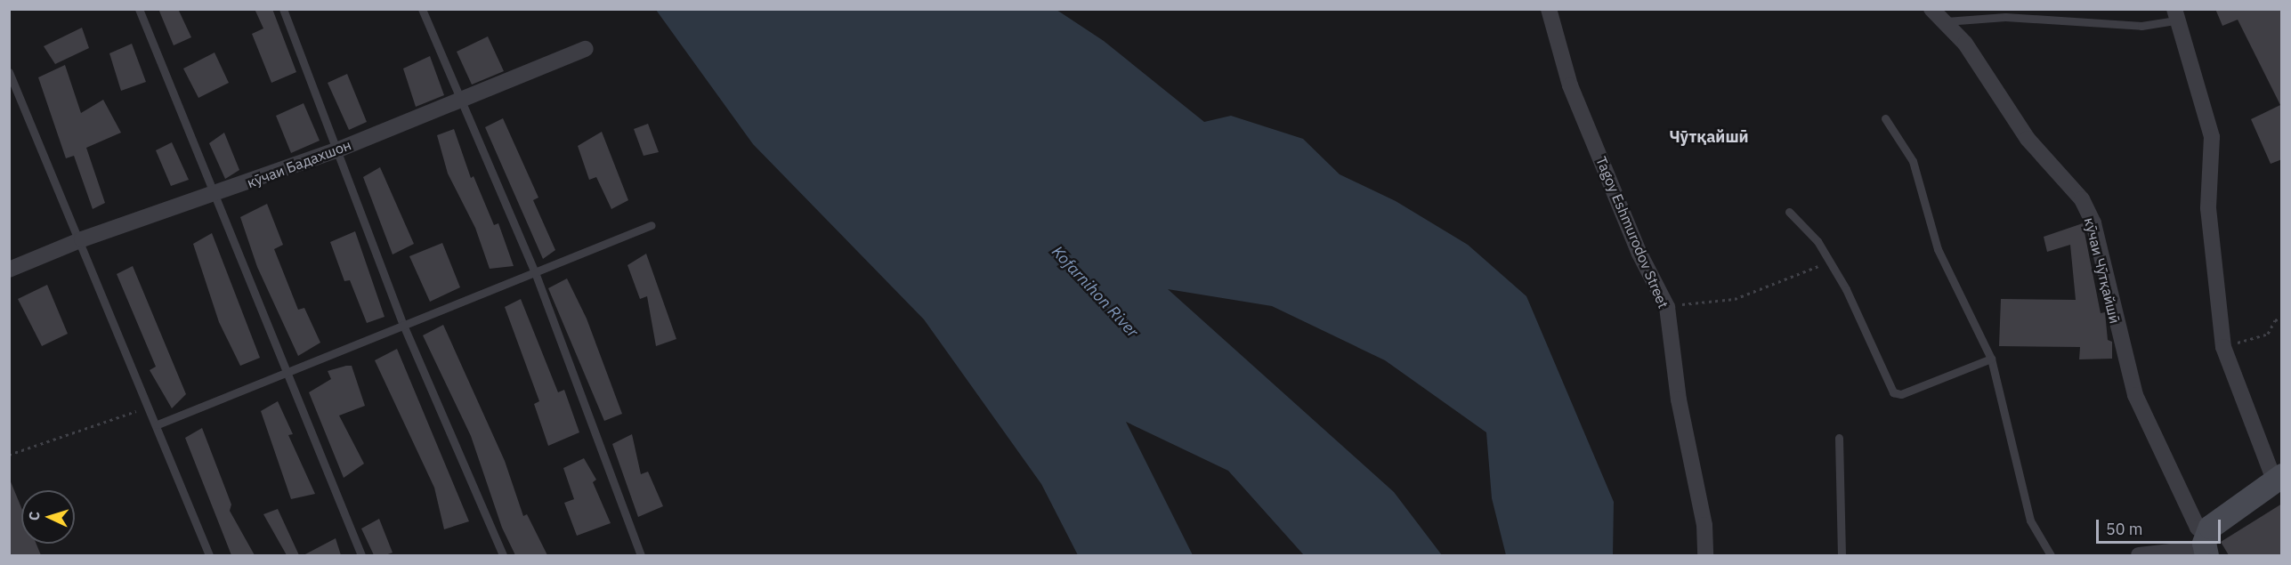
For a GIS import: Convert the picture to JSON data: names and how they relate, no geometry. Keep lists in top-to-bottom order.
{
  "streets": {
    "street": ["кӯчаи Бадахшон", "Tagoy Eshmurodov Street", "кӯчаи Чӯтқайшӣ"]
  },
  "districts": ["Чӯтқайшӣ"],
  "water": ["Kofarnihon River"],
  "scale_bar": "50 m",
  "north": "left"
}
